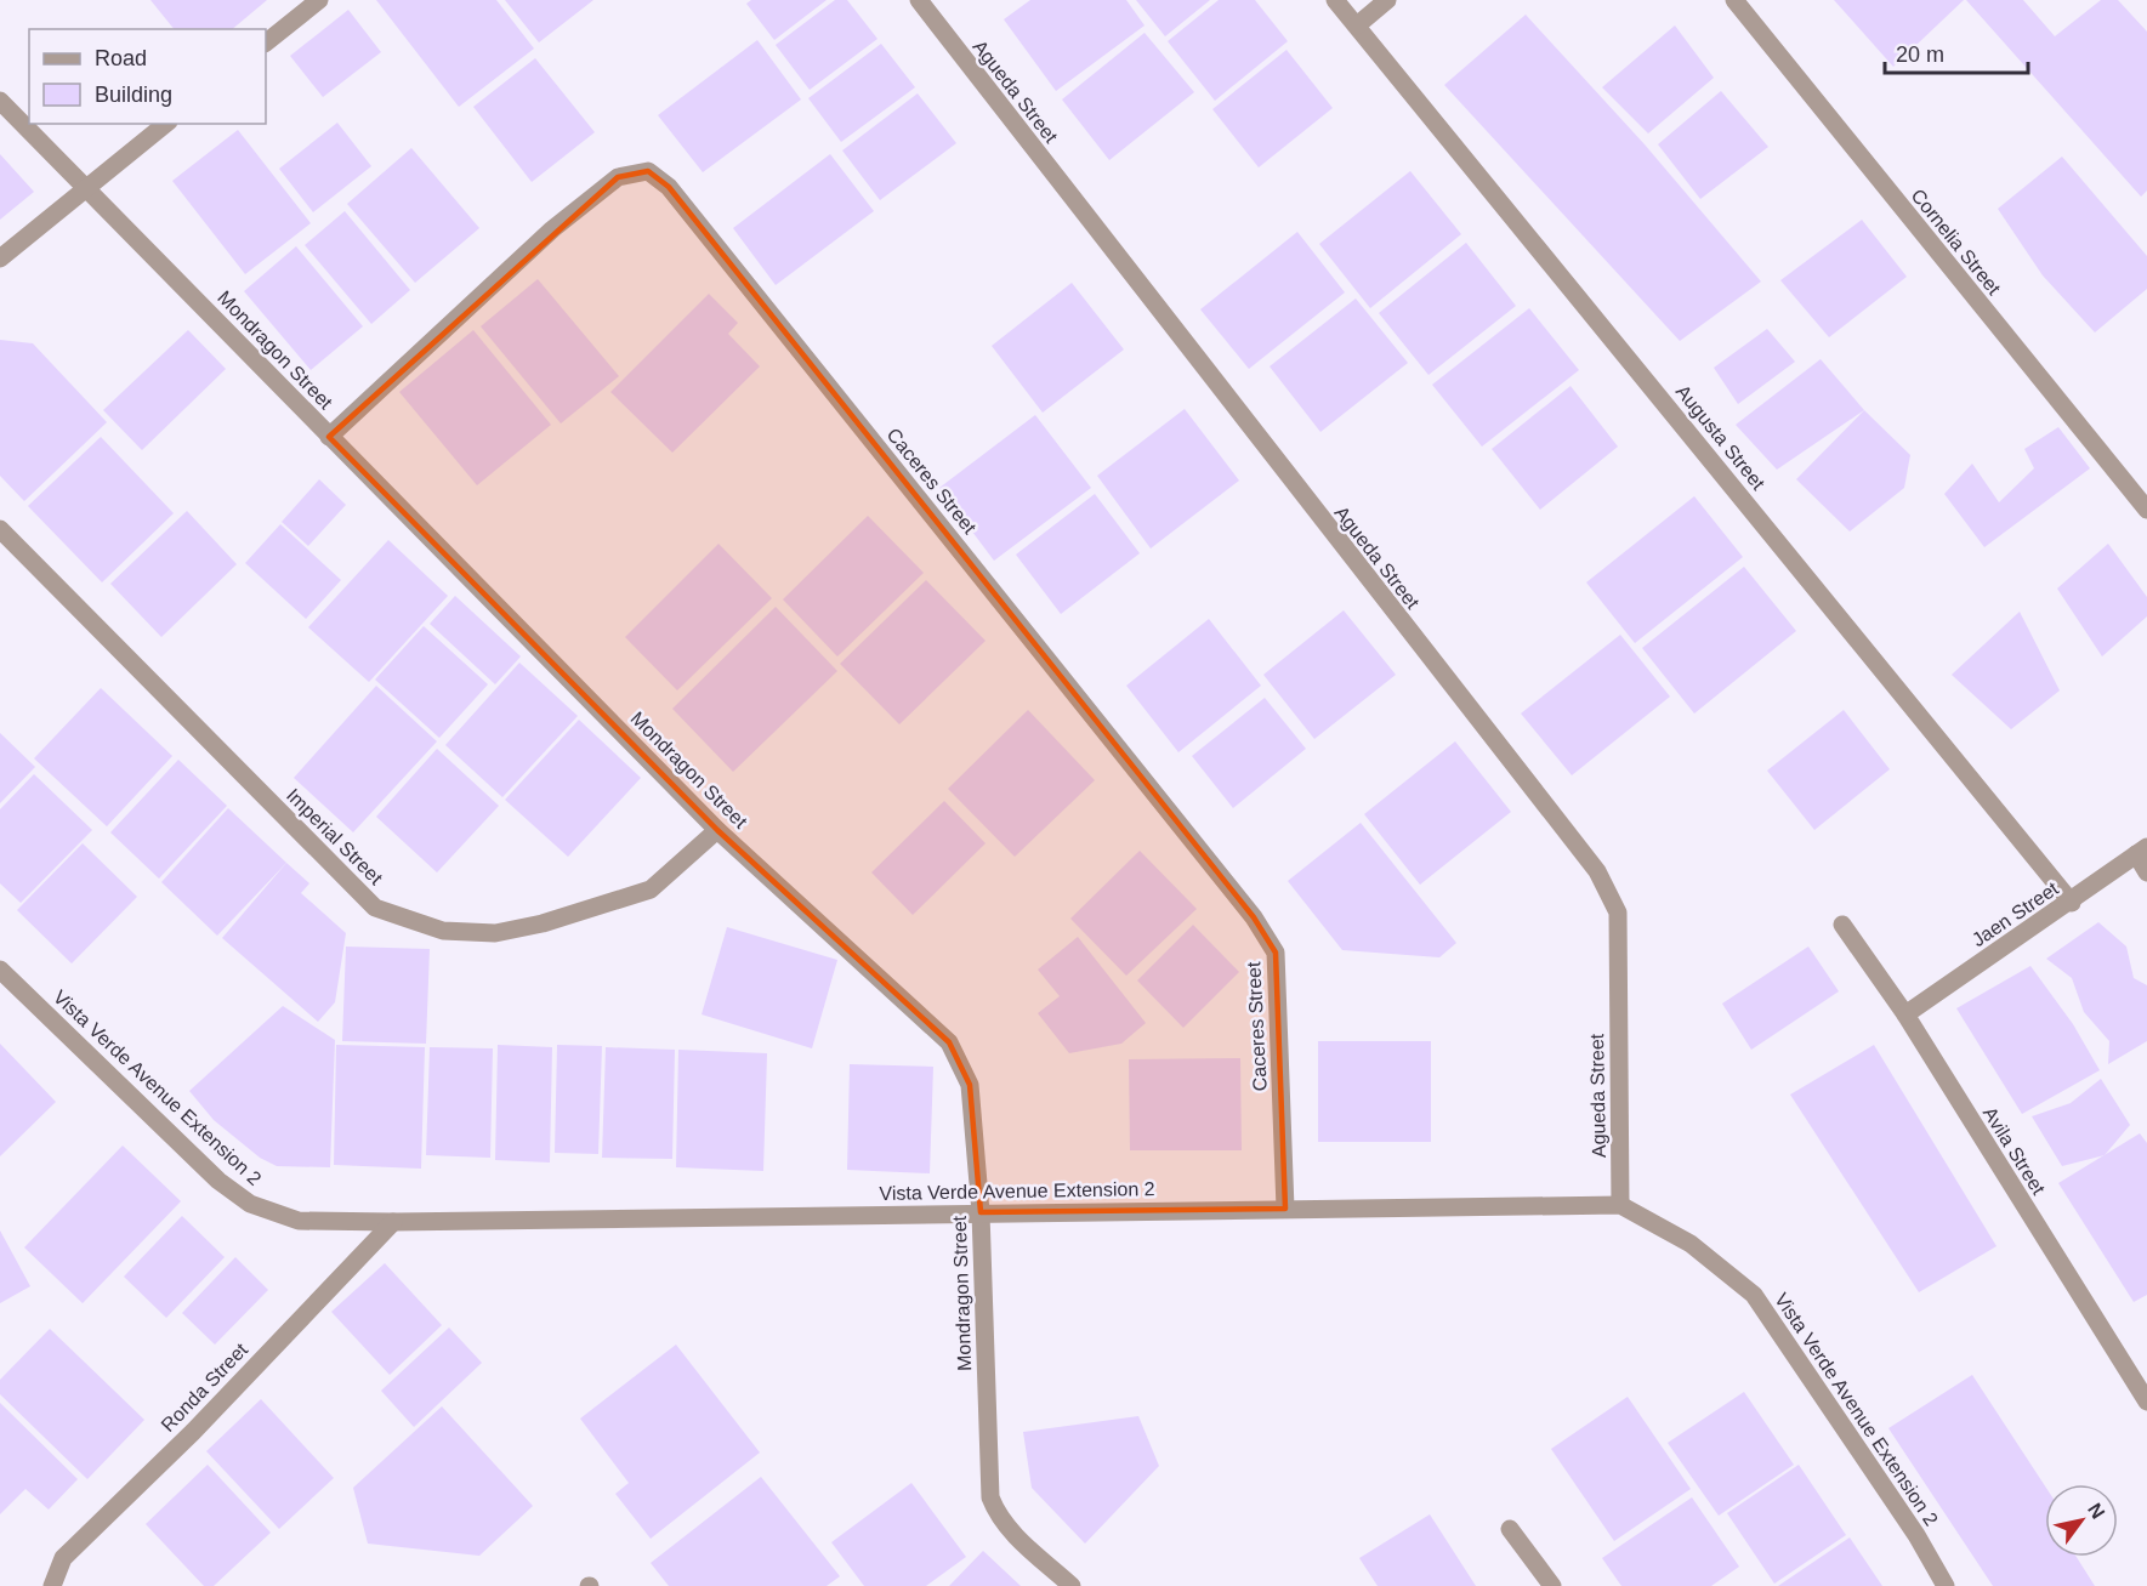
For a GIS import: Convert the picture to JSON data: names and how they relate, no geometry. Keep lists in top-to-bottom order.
{
  "streets": {
    "street": [
      "Agueda Street",
      "Cornelia Street",
      "Mondragon Street",
      "Augusta Street",
      "Caceres Street",
      "Imperial Street",
      "Jaen Street",
      "Vista Verde Avenue Extension 2",
      "Avila Street",
      "Ronda Street"
    ]
  },
  "crossings": [
    ["Agueda Street", "Vista Verde Avenue Extension 2"],
    ["Mondragon Street", "Caceres Street"],
    ["Mondragon Street", "Imperial Street"],
    ["Mondragon Street", "Vista Verde Avenue Extension 2"],
    ["Augusta Street", "Jaen Street"],
    ["Caceres Street", "Vista Verde Avenue Extension 2"],
    ["Jaen Street", "Avila Street"],
    ["Vista Verde Avenue Extension 2", "Ronda Street"]
  ],
  "legend": ["Road", "Building"],
  "scale_bar": "20 m",
  "north": "top right"
}
